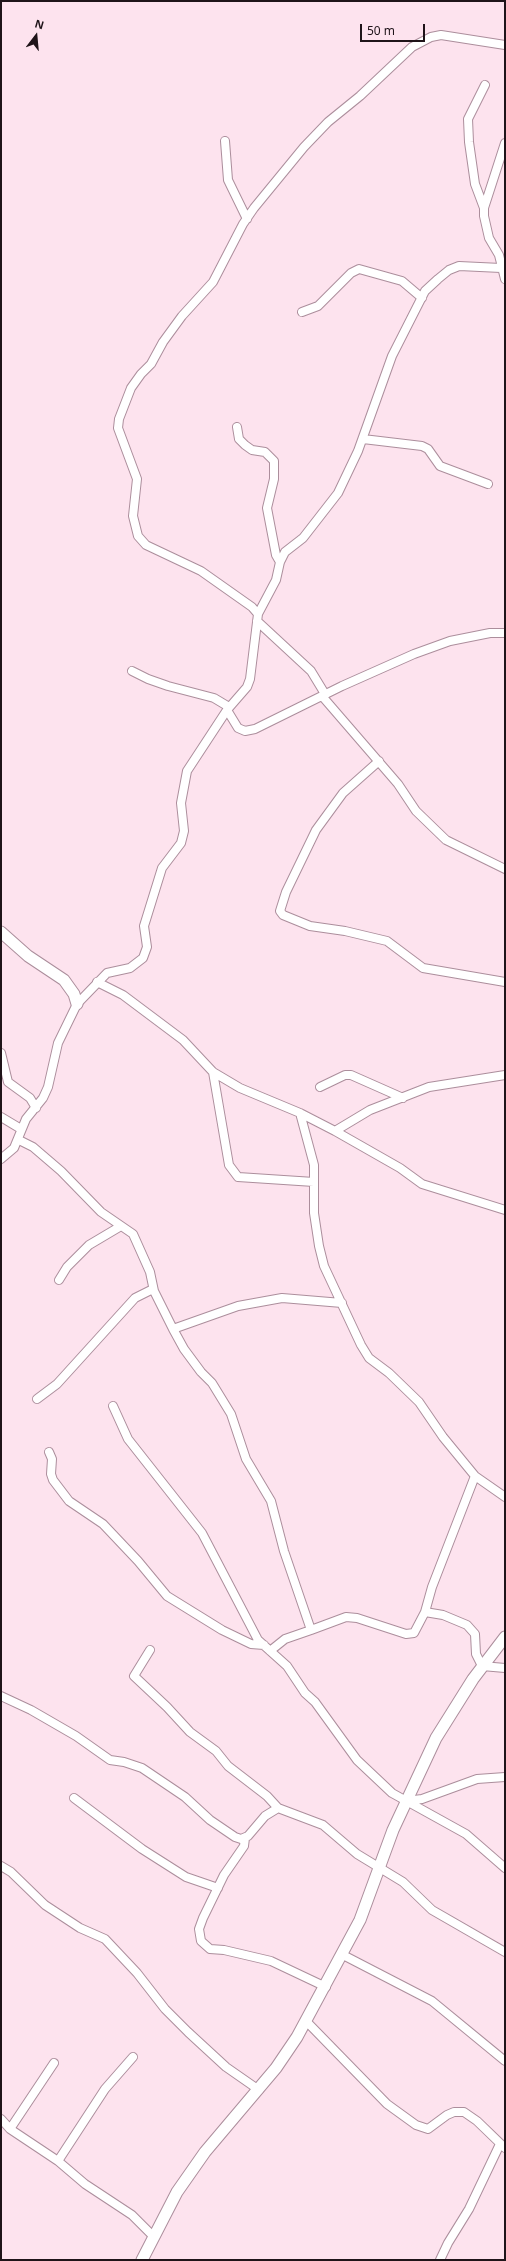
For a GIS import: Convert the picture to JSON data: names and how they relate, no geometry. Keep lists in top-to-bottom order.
{
  "scale_bar": "50 m",
  "north": "top"
}
